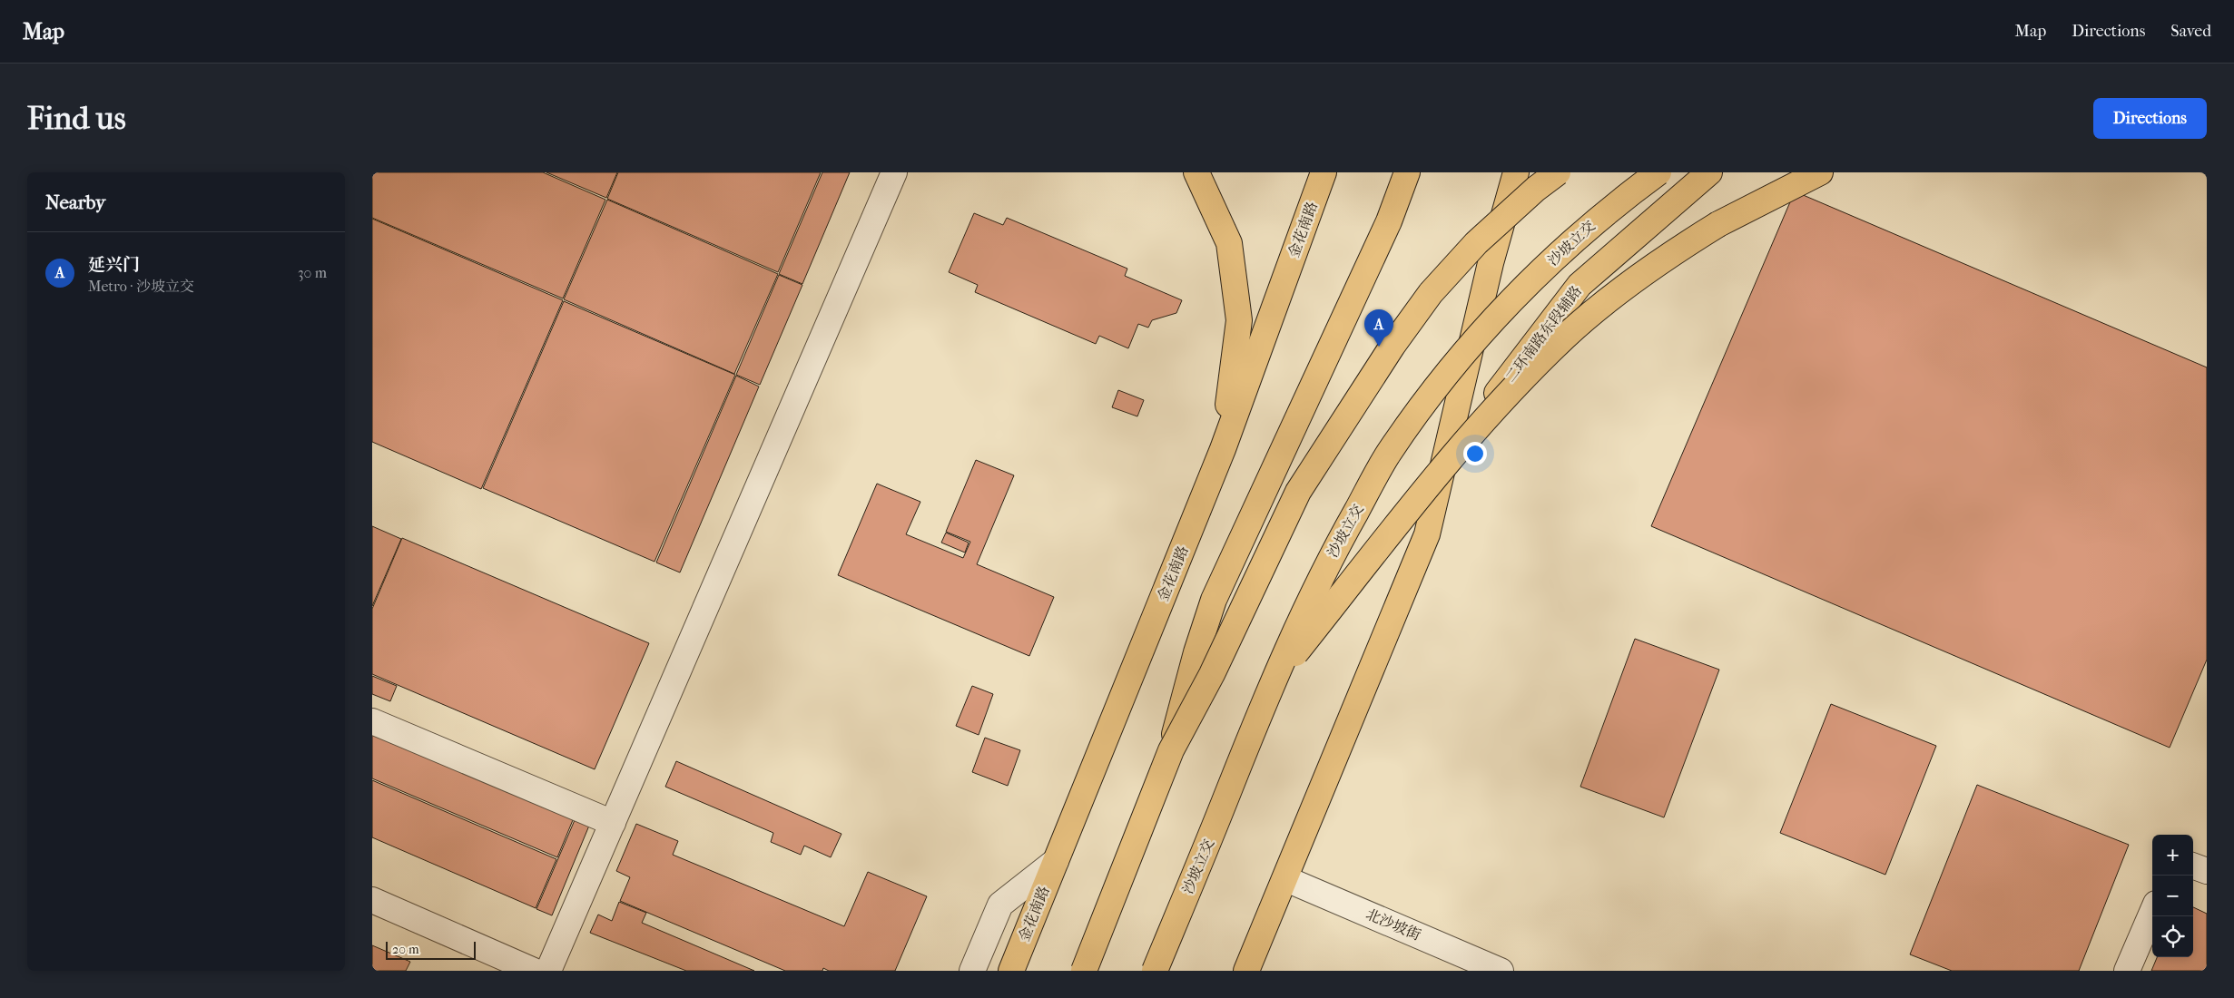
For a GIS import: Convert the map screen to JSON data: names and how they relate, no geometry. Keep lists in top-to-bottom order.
{
  "streets": {
    "main road": ["金花南路", "沙坡立交", "二环南路东段辅路"],
    "street": ["北沙坡街"]
  },
  "scale_bar": "20 m",
  "page": {
    "header": "Map",
    "nav": ["Map", "Directions", "Saved"],
    "buttons": "Directions",
    "title": "Find us",
    "heading": "Nearby",
    "list": [
      {
        "mark": "A",
        "name": "延兴门",
        "note": "Metro · 沙坡立交",
        "value": "30 m"
      }
    ],
    "pins": "A",
    "map_buttons": ["+", "−"],
    "scale": "20 m"
  }
}
